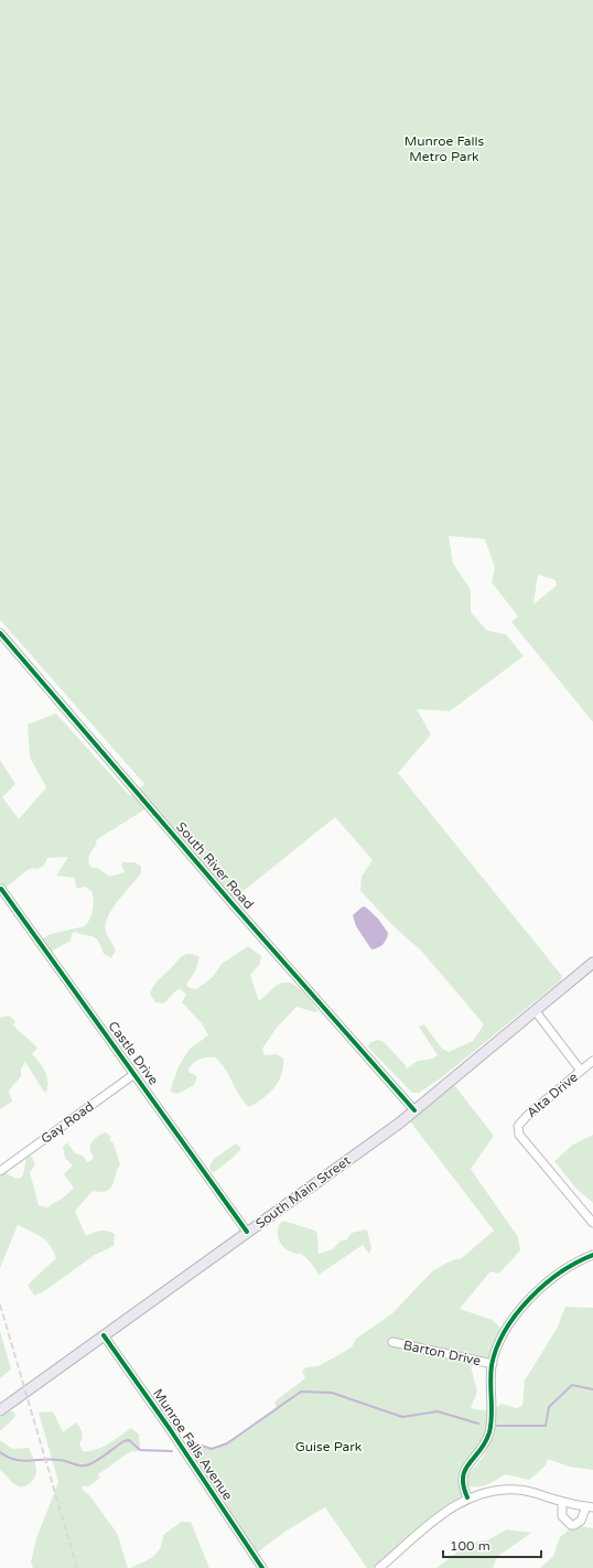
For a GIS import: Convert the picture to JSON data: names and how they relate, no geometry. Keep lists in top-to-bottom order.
{
  "streets": {
    "main road": ["South Main Street"],
    "street": [
      "South River Road",
      "Castle Drive",
      "Alta Drive",
      "Gay Road",
      "Barton Drive",
      "Munroe Falls Avenue"
    ]
  },
  "crossings": [
    ["South River Road", "South Main Street"],
    ["Castle Drive", "Gay Road"],
    ["Castle Drive", "South Main Street"],
    ["South Main Street", "Munroe Falls Avenue"]
  ],
  "parks": ["Munroe Falls Metro Park", "Guise Park"],
  "scale_bar": "100 m"
}
